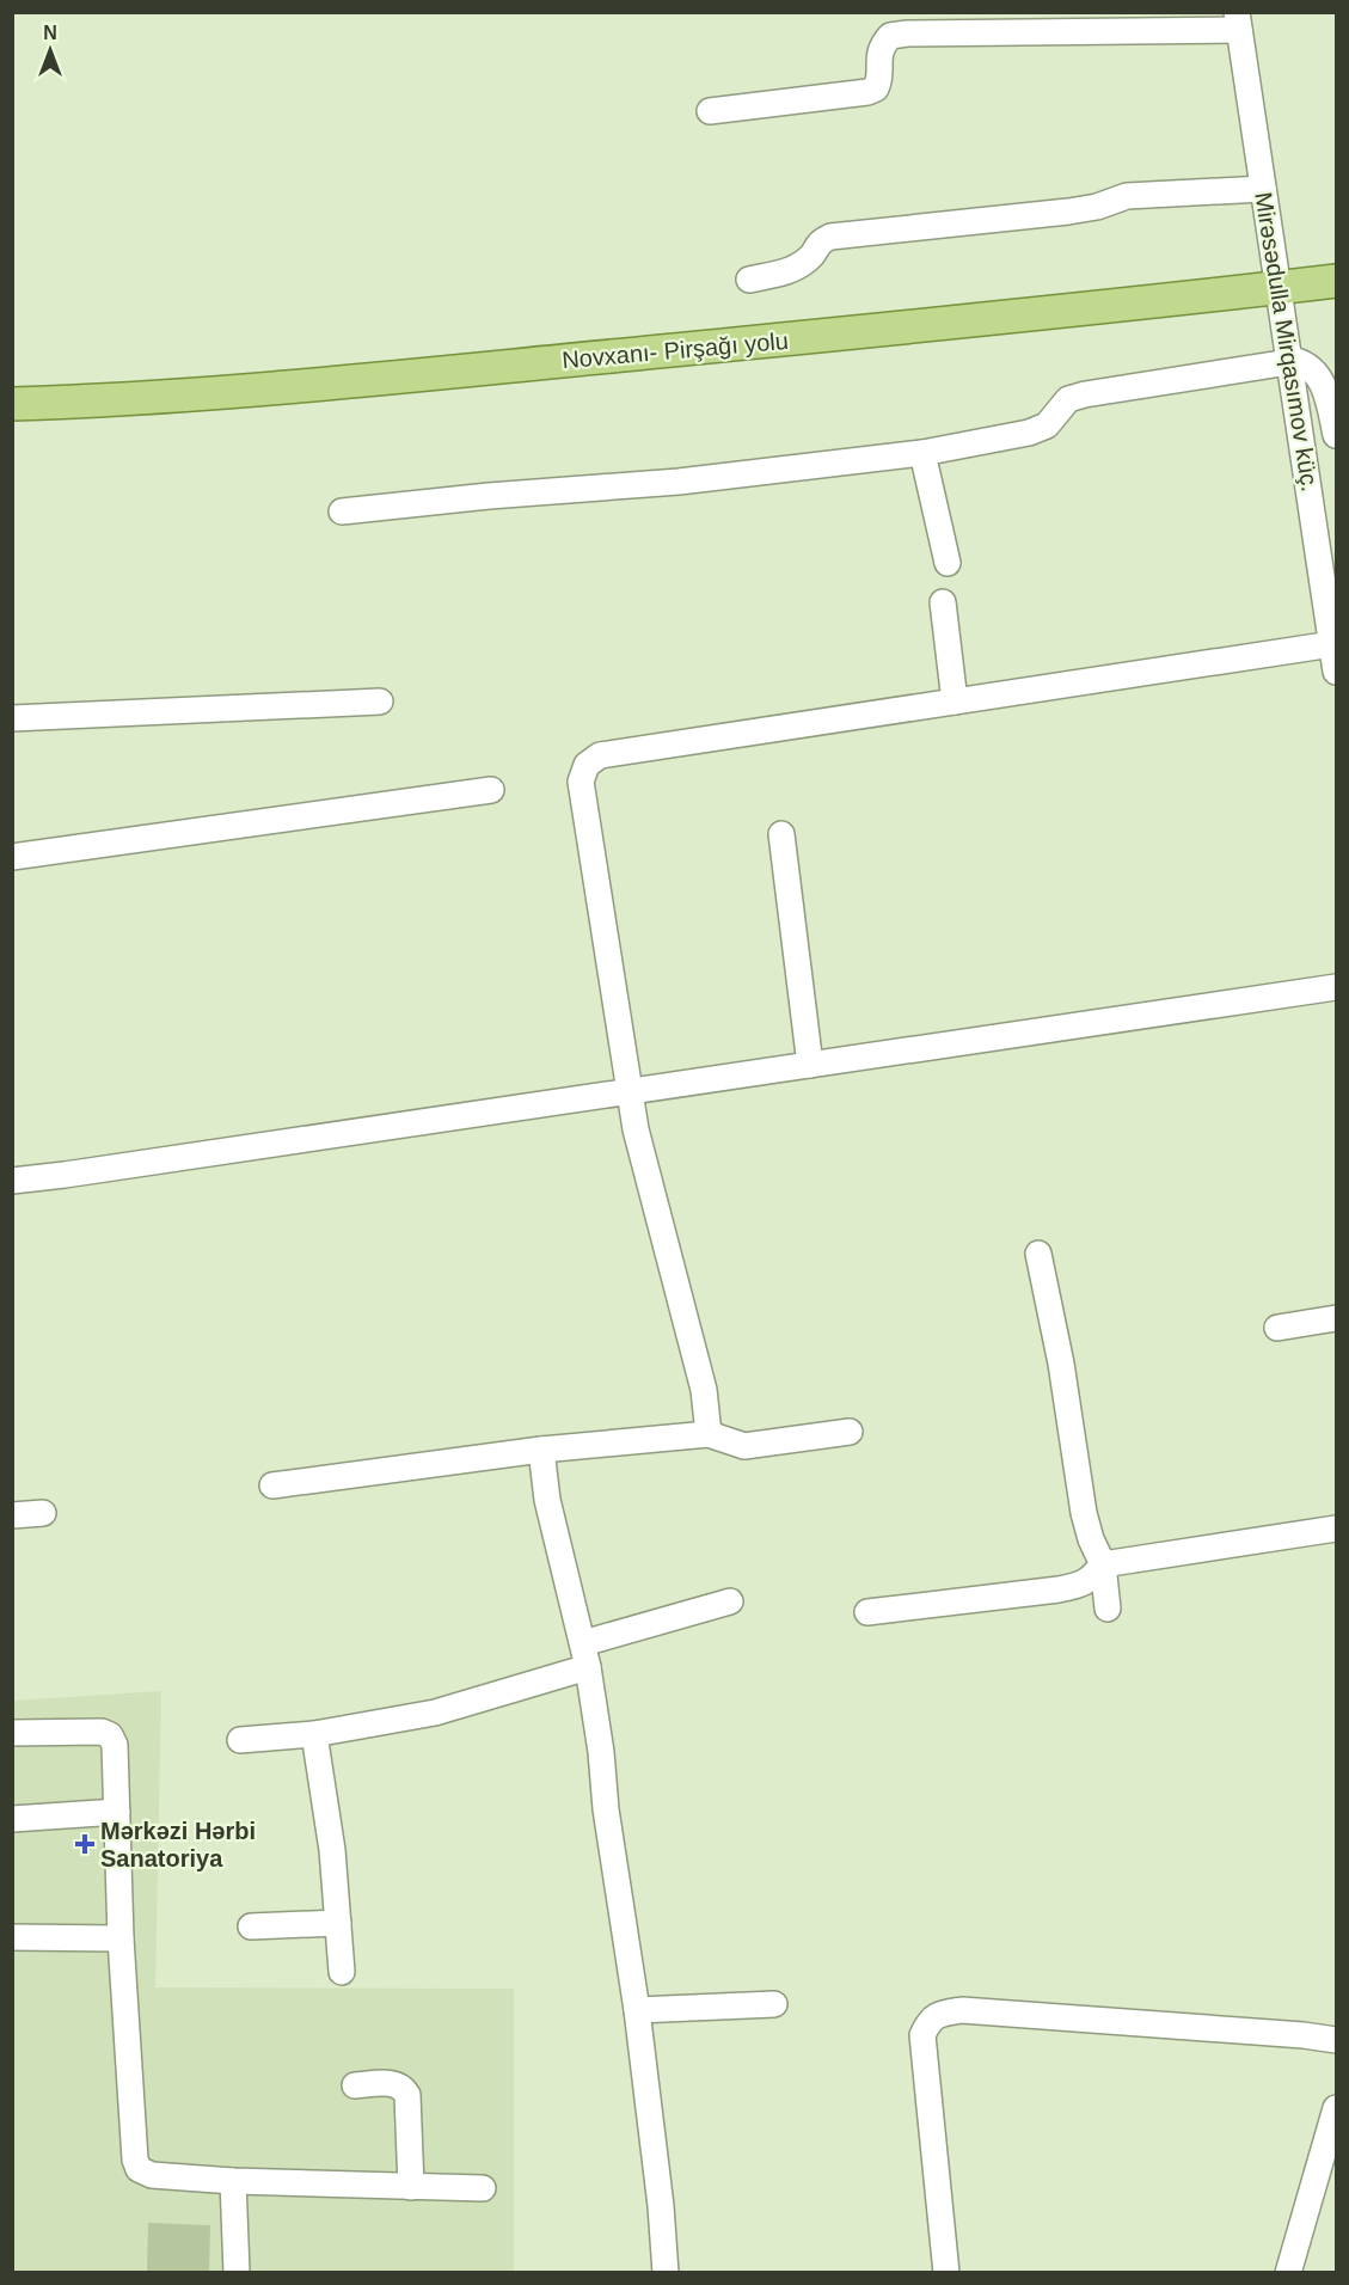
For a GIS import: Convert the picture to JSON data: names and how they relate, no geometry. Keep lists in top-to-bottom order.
{
  "streets": {
    "main road": ["Novxanı- Pirşağı yolu"],
    "street": ["Mirəsədulla Mirqasımov küç."]
  },
  "crossings": [
    ["Mirəsədulla Mirqasımov küç.", "Novxanı- Pirşağı yolu"]
  ],
  "places": {
    "health": ["Mərkəzi Hərbi Sanatoriya"]
  },
  "north": "top"
}
